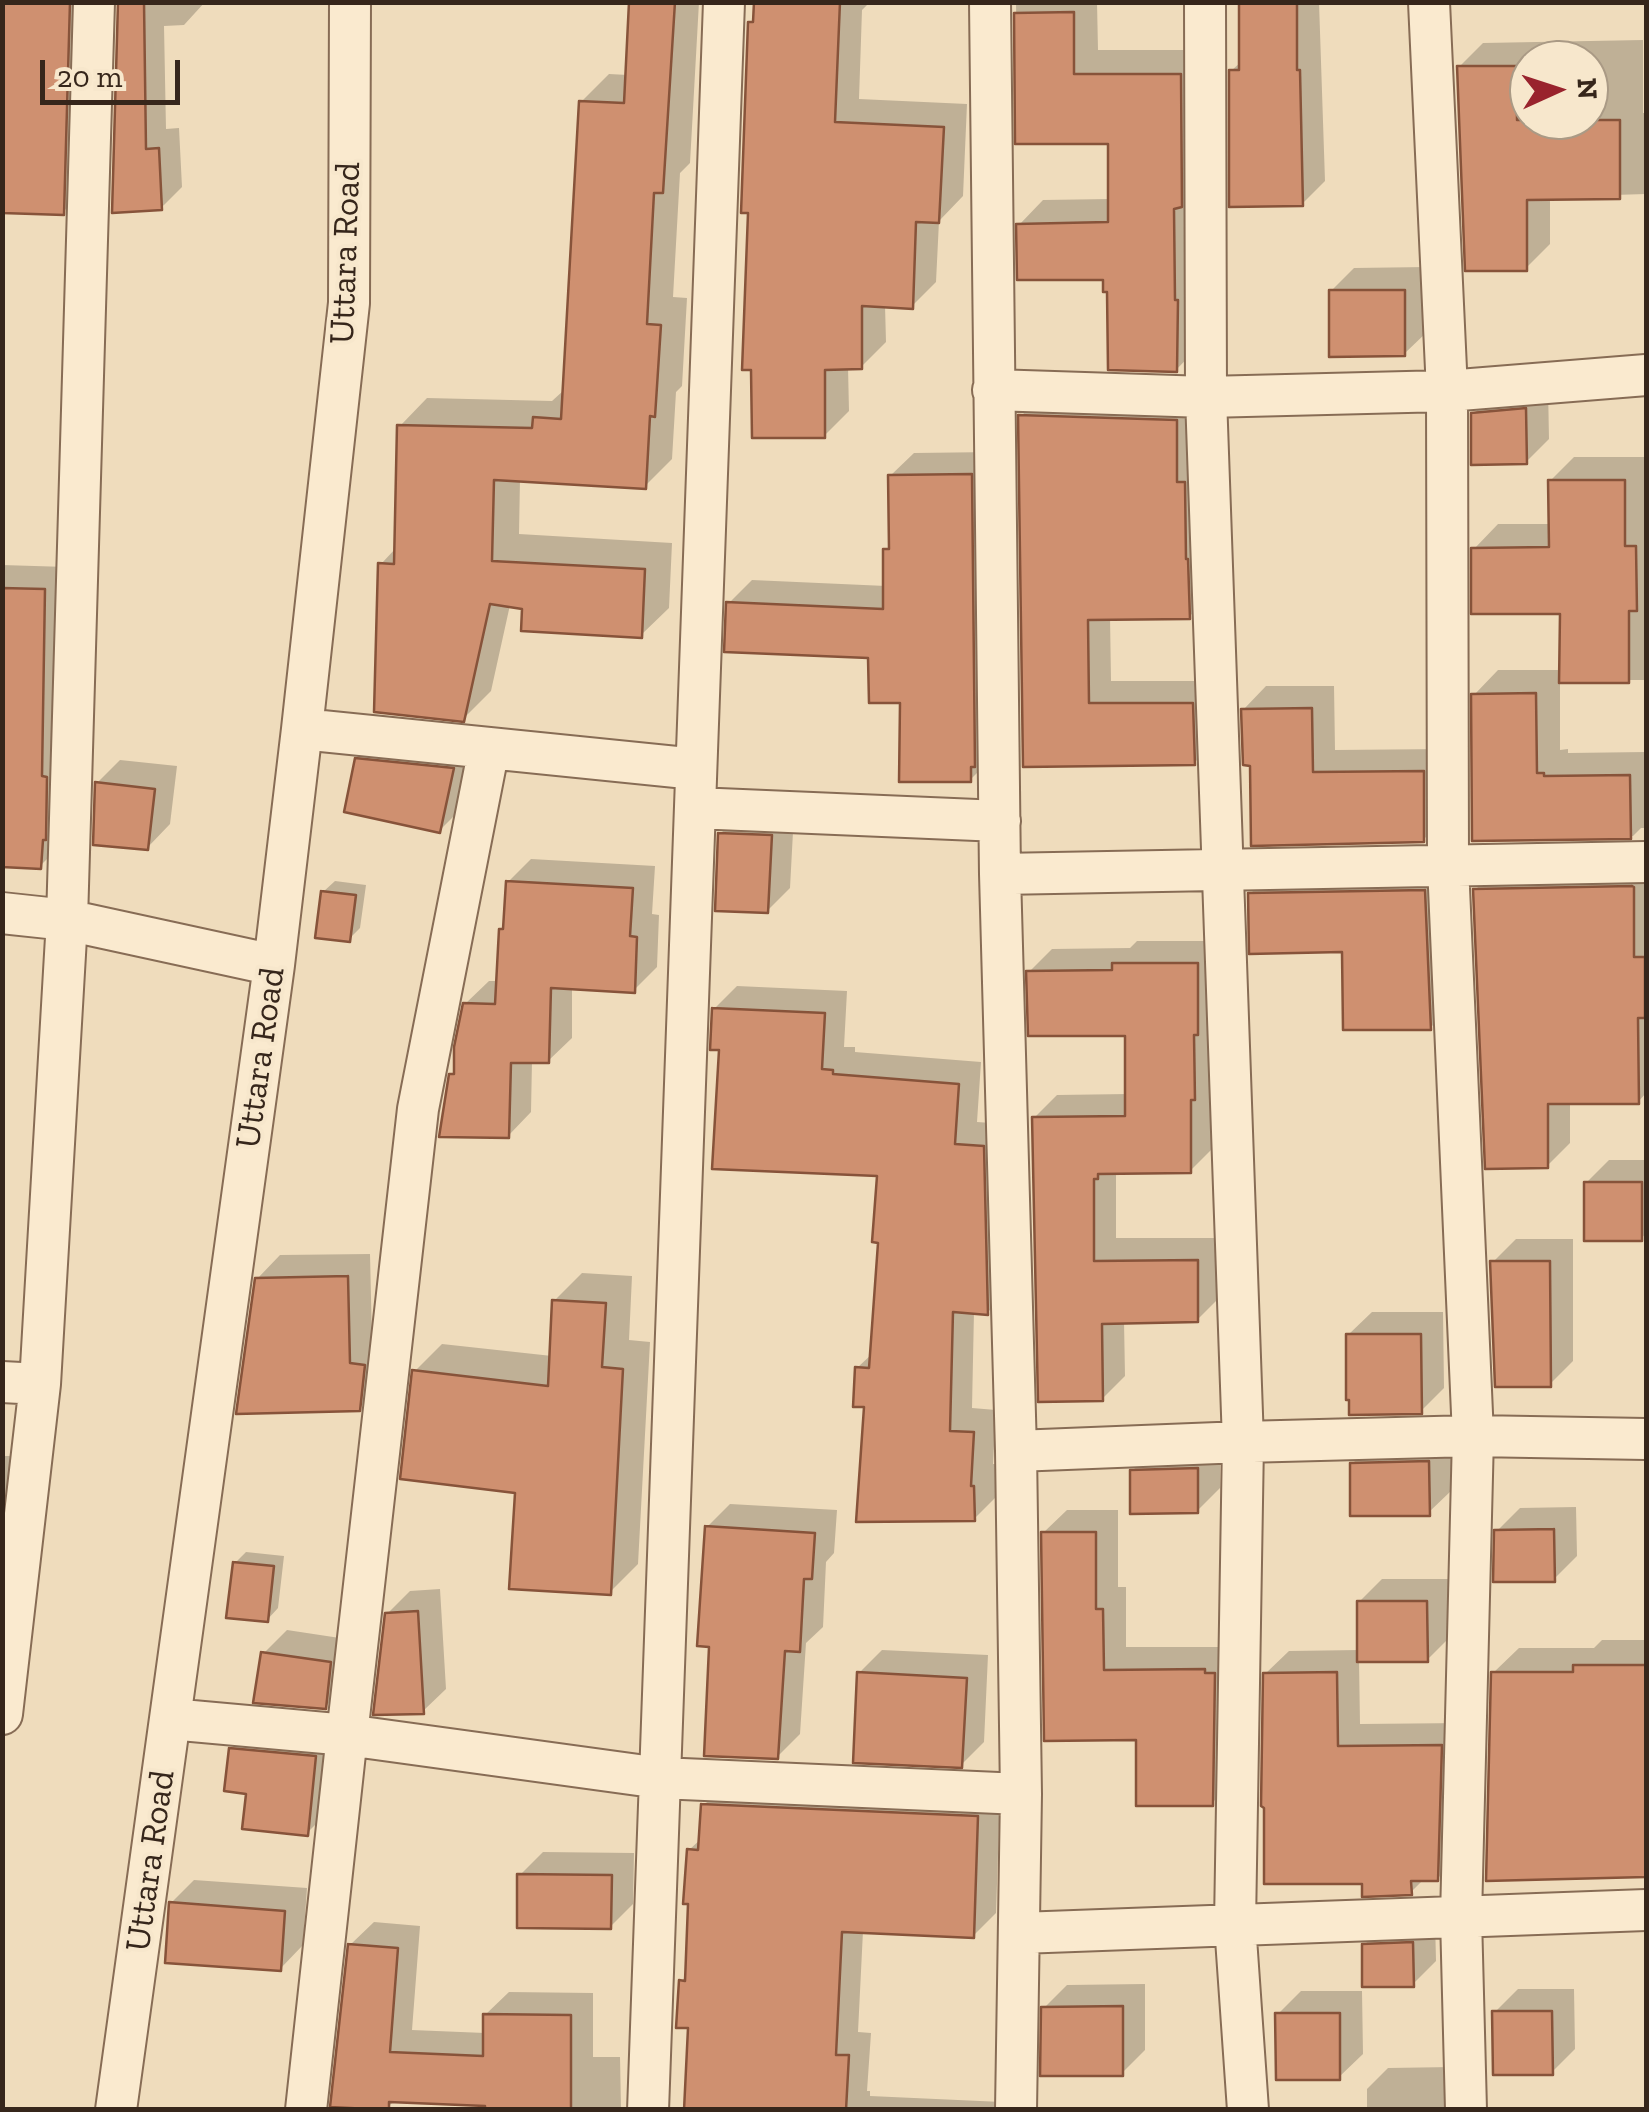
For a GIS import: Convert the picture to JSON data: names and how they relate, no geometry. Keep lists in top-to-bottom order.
{
  "streets": {
    "street": ["Uttara Road"]
  },
  "scale_bar": "20 m",
  "north": "right"
}
